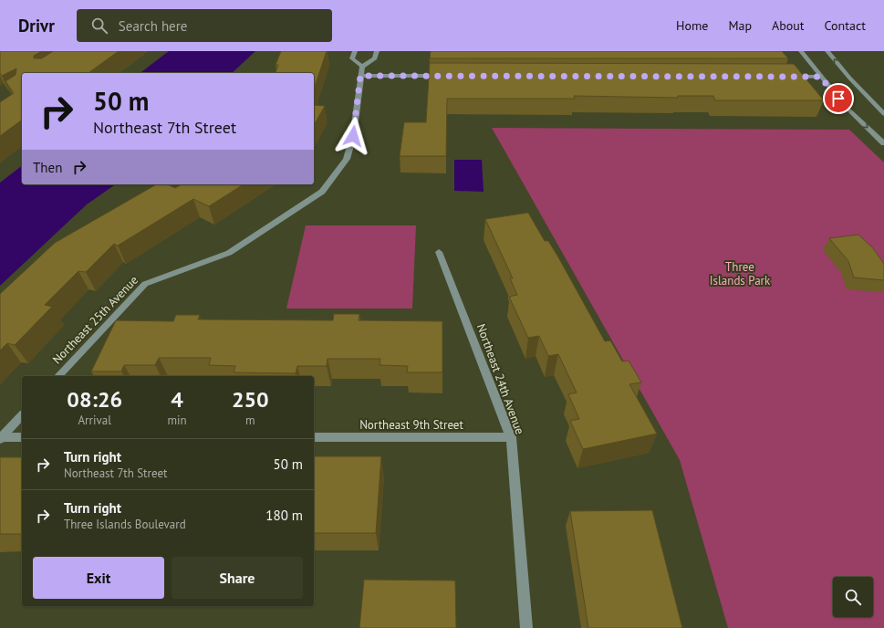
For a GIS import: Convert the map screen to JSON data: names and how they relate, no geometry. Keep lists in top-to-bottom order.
{
  "streets": {
    "street": ["Northeast 25th Avenue", "Northeast 24th Avenue", "Northeast 9th Street"]
  },
  "crossings": [
    ["Northeast 24th Avenue", "Northeast 9th Street"]
  ],
  "parks": ["Three Islands Park"],
  "page": {
    "header": "Drivr",
    "search": "Search here",
    "nav": [
      "Home",
      "Map",
      "About",
      "Contact"
    ],
    "turn": ["50 m", "Northeast 7th Street"],
    "then": "Then",
    "eta": [
      "08:26",
      "Arrival",
      "4",
      "min",
      "250",
      "m"
    ],
    "list": [
      {
        "name": "Turn right",
        "note": "Northeast 7th Street",
        "value": "50 m"
      },
      {
        "name": "Turn right",
        "note": "Three Islands Boulevard",
        "value": "180 m"
      }
    ],
    "buttons": ["Exit", "Share"]
  }
}
